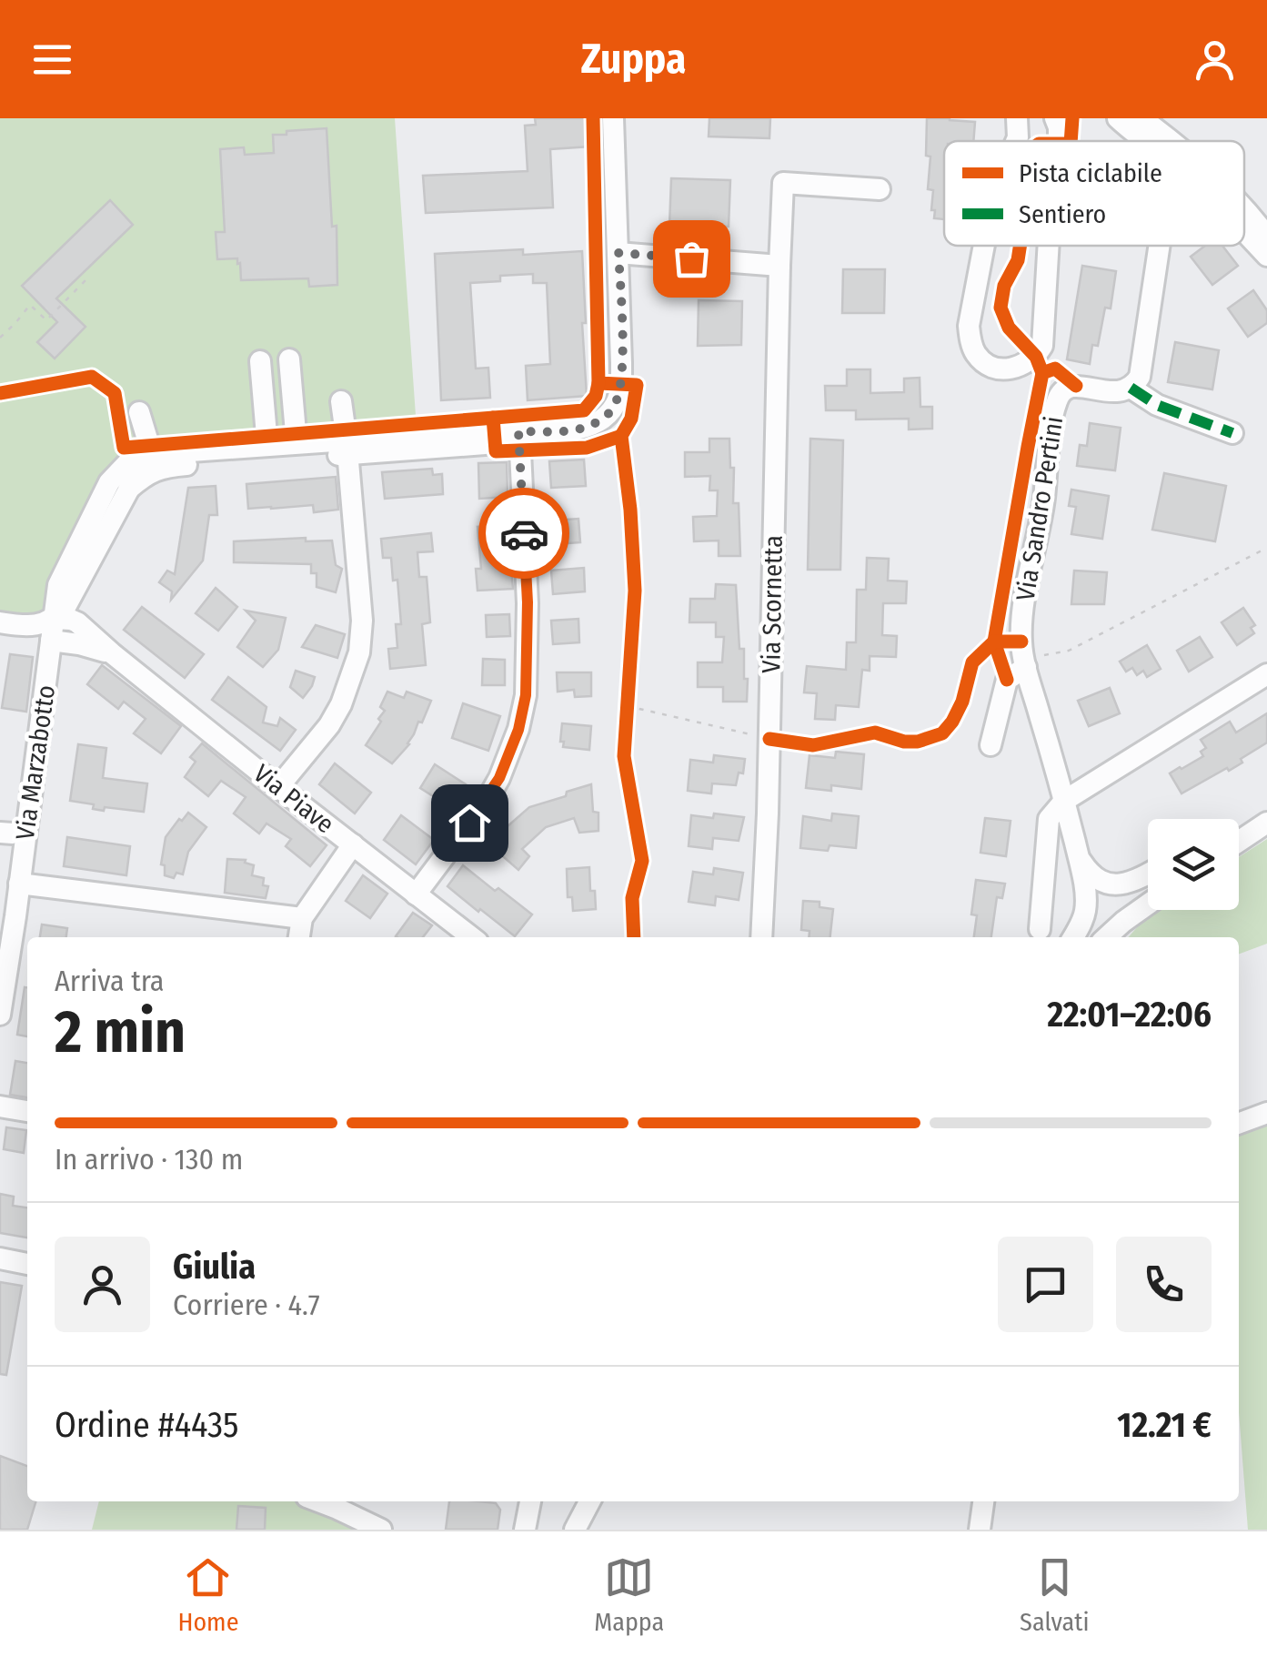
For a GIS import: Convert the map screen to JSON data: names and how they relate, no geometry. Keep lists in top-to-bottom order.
{
  "streets": {
    "street": [
      "Via Sandro Pertini",
      "Via Scornetta",
      "Via Marzabotto",
      "Via Piave"
    ]
  },
  "crossings": [
    ["Via Marzabotto", "Via Piave"]
  ],
  "legend": ["Pista ciclabile", "Sentiero"],
  "page": {
    "header": "Zuppa",
    "heading": ["2 min", "Arriva tra", "22:01–22:06"],
    "panel": [
      "Giulia",
      "Corriere · 4.7",
      "Ordine #4435",
      "12.21 €"
    ],
    "bar": "In arrivo · 130 m",
    "tabs": ["Home", "Mappa", "Salvati"]
  }
}
